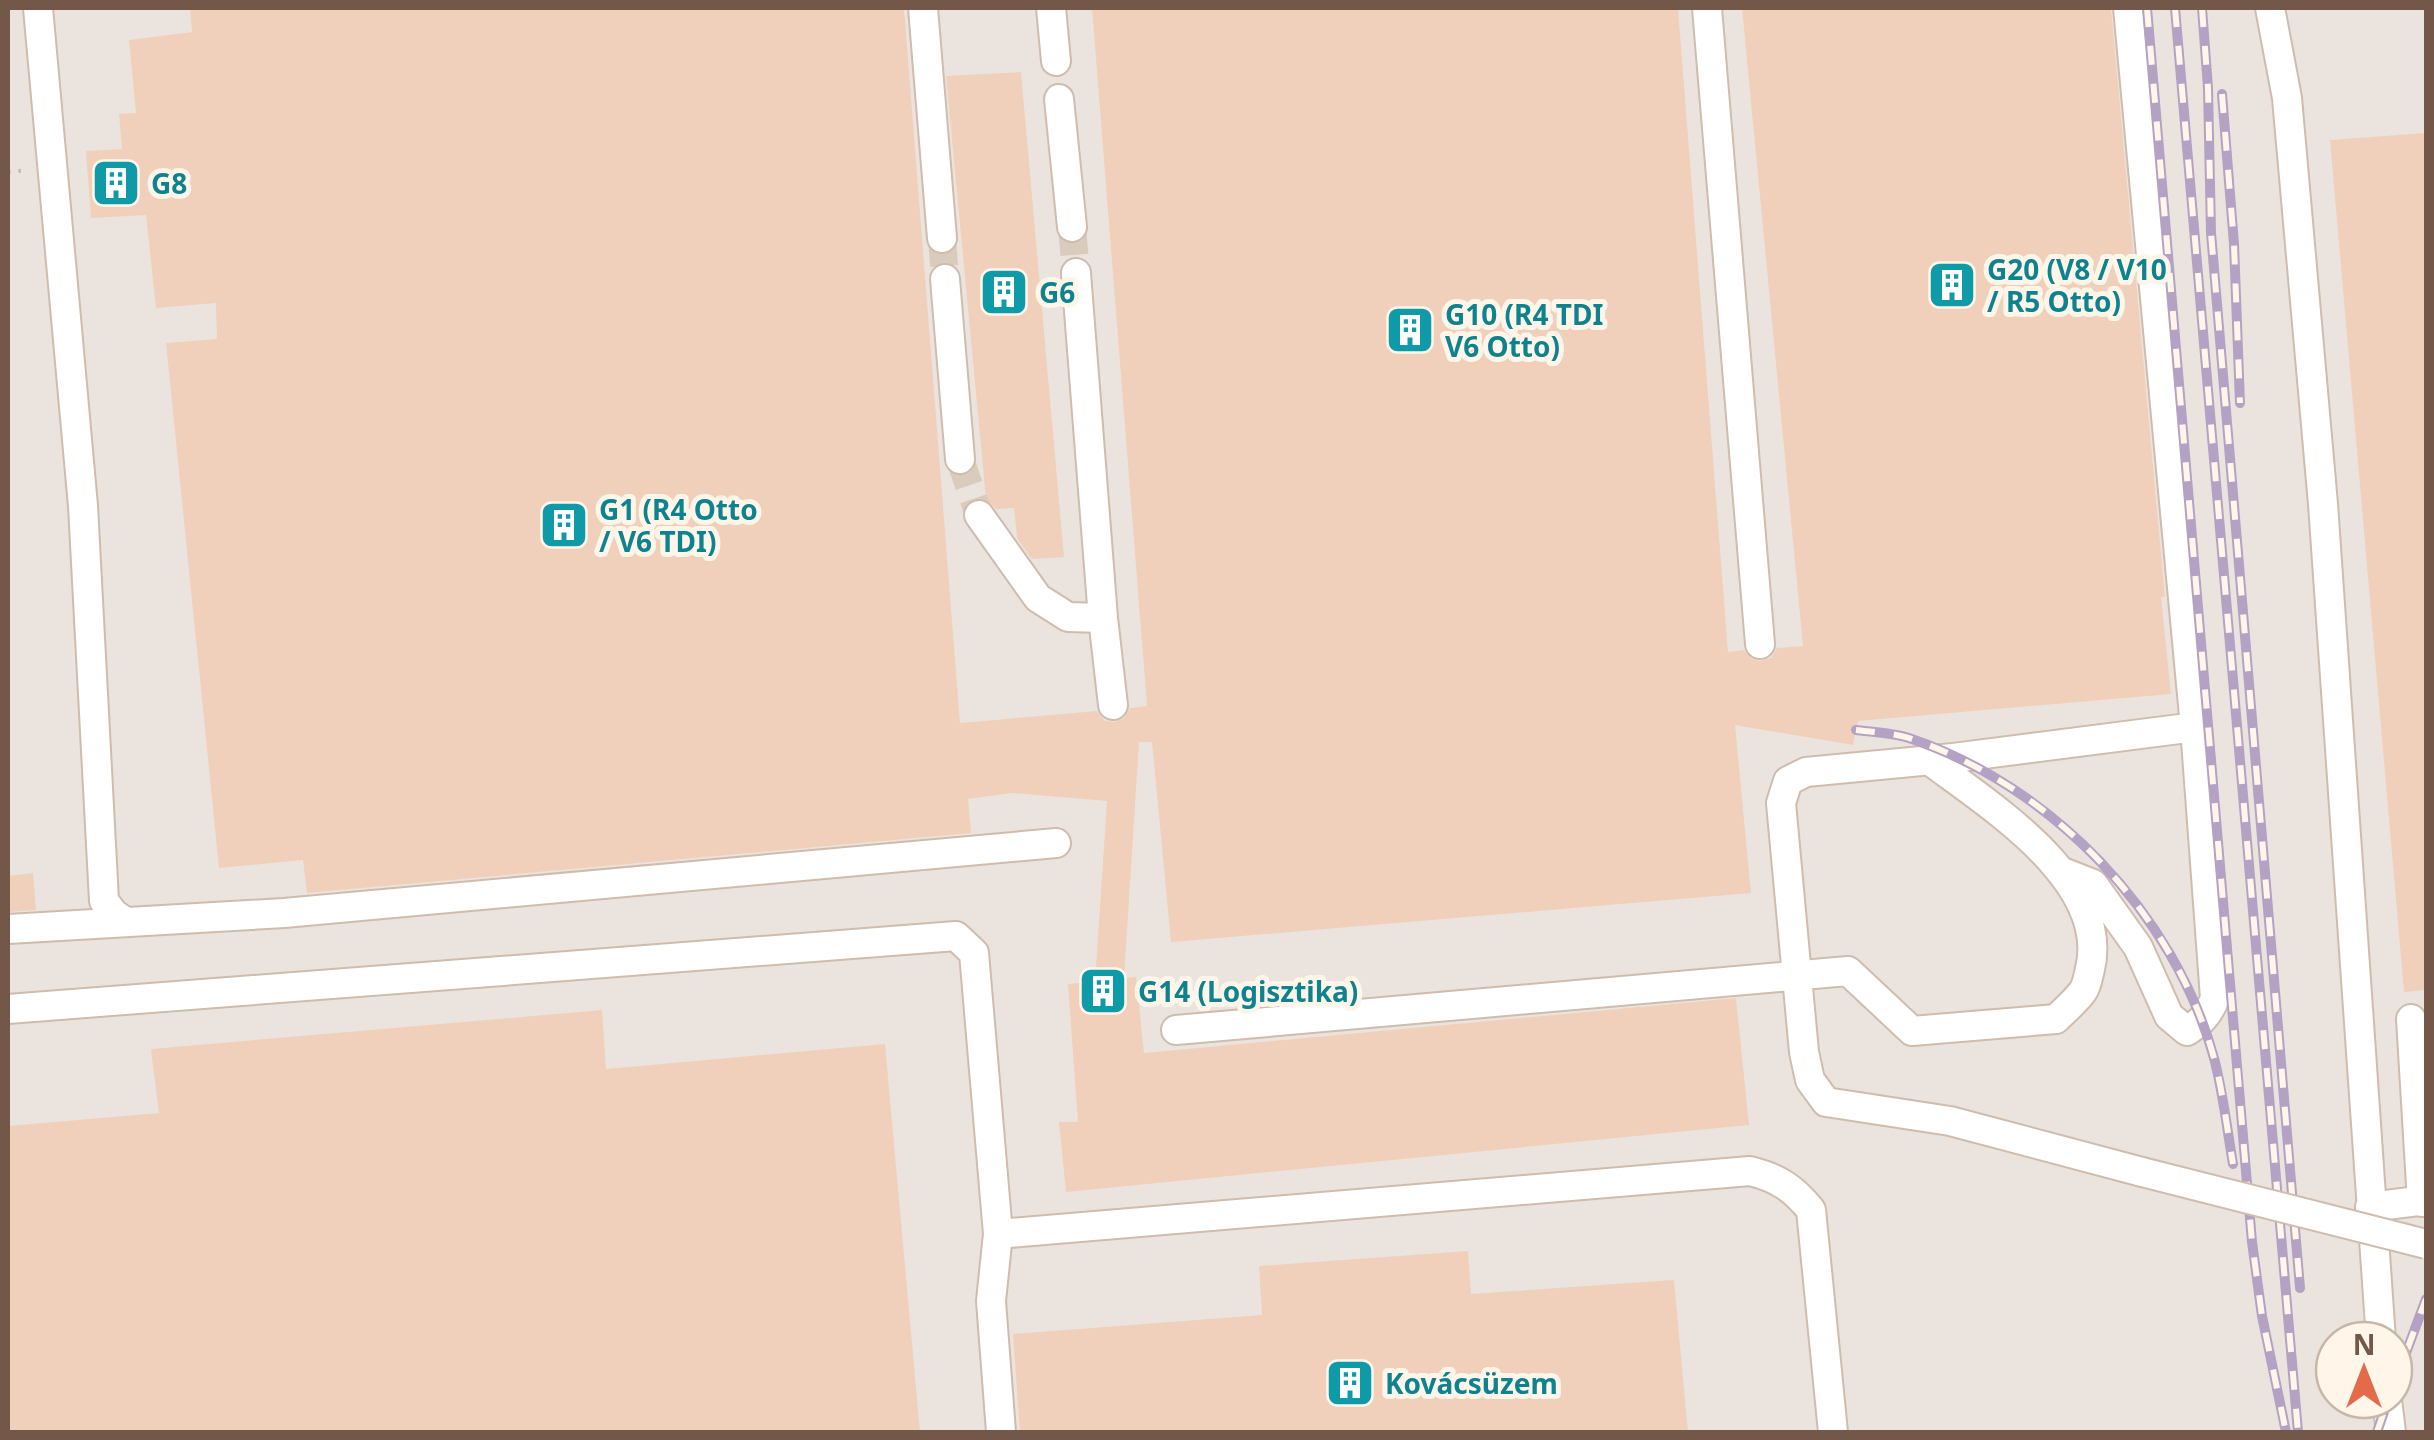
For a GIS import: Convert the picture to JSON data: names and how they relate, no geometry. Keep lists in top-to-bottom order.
{
  "places": {
    "building": [
      "G8",
      "G20 (V8 / V10 / R5 Otto)",
      "G6",
      "G10 (R4 TDI V6 Otto)",
      "G1 (R4 Otto / V6 TDI)",
      "G14 (Logisztika)",
      "Kovácsüzem"
    ]
  },
  "north": "top"
}
